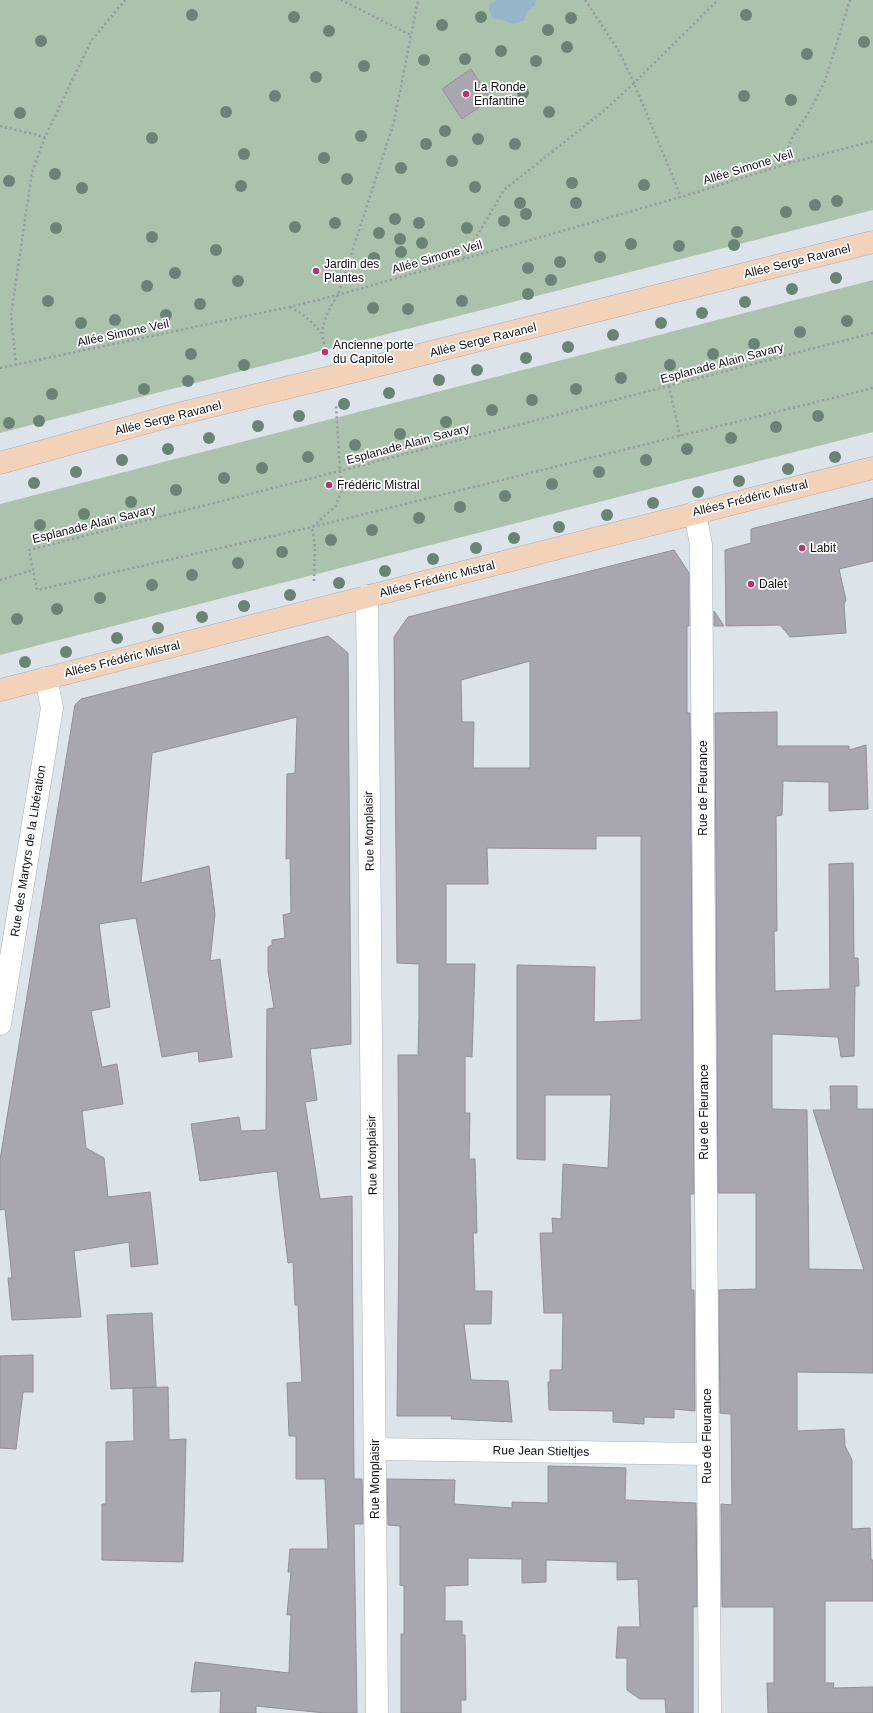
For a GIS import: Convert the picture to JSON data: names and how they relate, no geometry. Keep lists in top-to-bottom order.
{
  "streets": {
    "main road": ["Allée Serge Ravanel", "Allées Frédéric Mistral"],
    "street": [
      "Rue de Fleurance",
      "Rue Monplaisir",
      "Rue des Martyrs de la Libération",
      "Rue Jean Stieltjes"
    ],
    "path": ["Allée Simone Veil", "Esplanade Alain Savary"]
  },
  "crossings": [
    ["Allées Frédéric Mistral", "Rue de Fleurance"],
    ["Allées Frédéric Mistral", "Rue Monplaisir"],
    ["Allées Frédéric Mistral", "Rue des Martyrs de la Libération"],
    ["Rue de Fleurance", "Rue Jean Stieltjes"],
    ["Rue Monplaisir", "Rue Jean Stieltjes"]
  ],
  "places": [
    "La Ronde Enfantine",
    "Jardin des Plantes",
    "Ancienne porte du Capitole",
    "Frédéric Mistral",
    "Labit",
    "Dalet"
  ]
}
